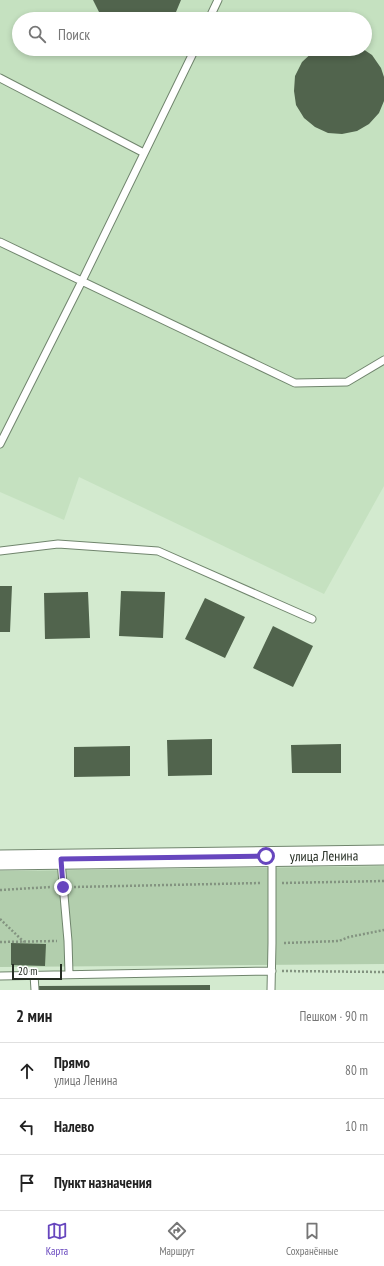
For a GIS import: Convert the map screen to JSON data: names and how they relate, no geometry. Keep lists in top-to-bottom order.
{
  "streets": {
    "street": ["улица Ленина"]
  },
  "scale_bar": "20 m",
  "page": {
    "search": "Поиск",
    "scale": "20 m",
    "heading": ["2 мин", "Пешком · 90 m"],
    "list": [
      ["Прямо", "улица Ленина", "80 m"],
      ["Налево", "10 m"],
      "Пункт назначения"
    ],
    "nav": ["Карта", "Маршрут", "Сохранённые"]
  }
}
